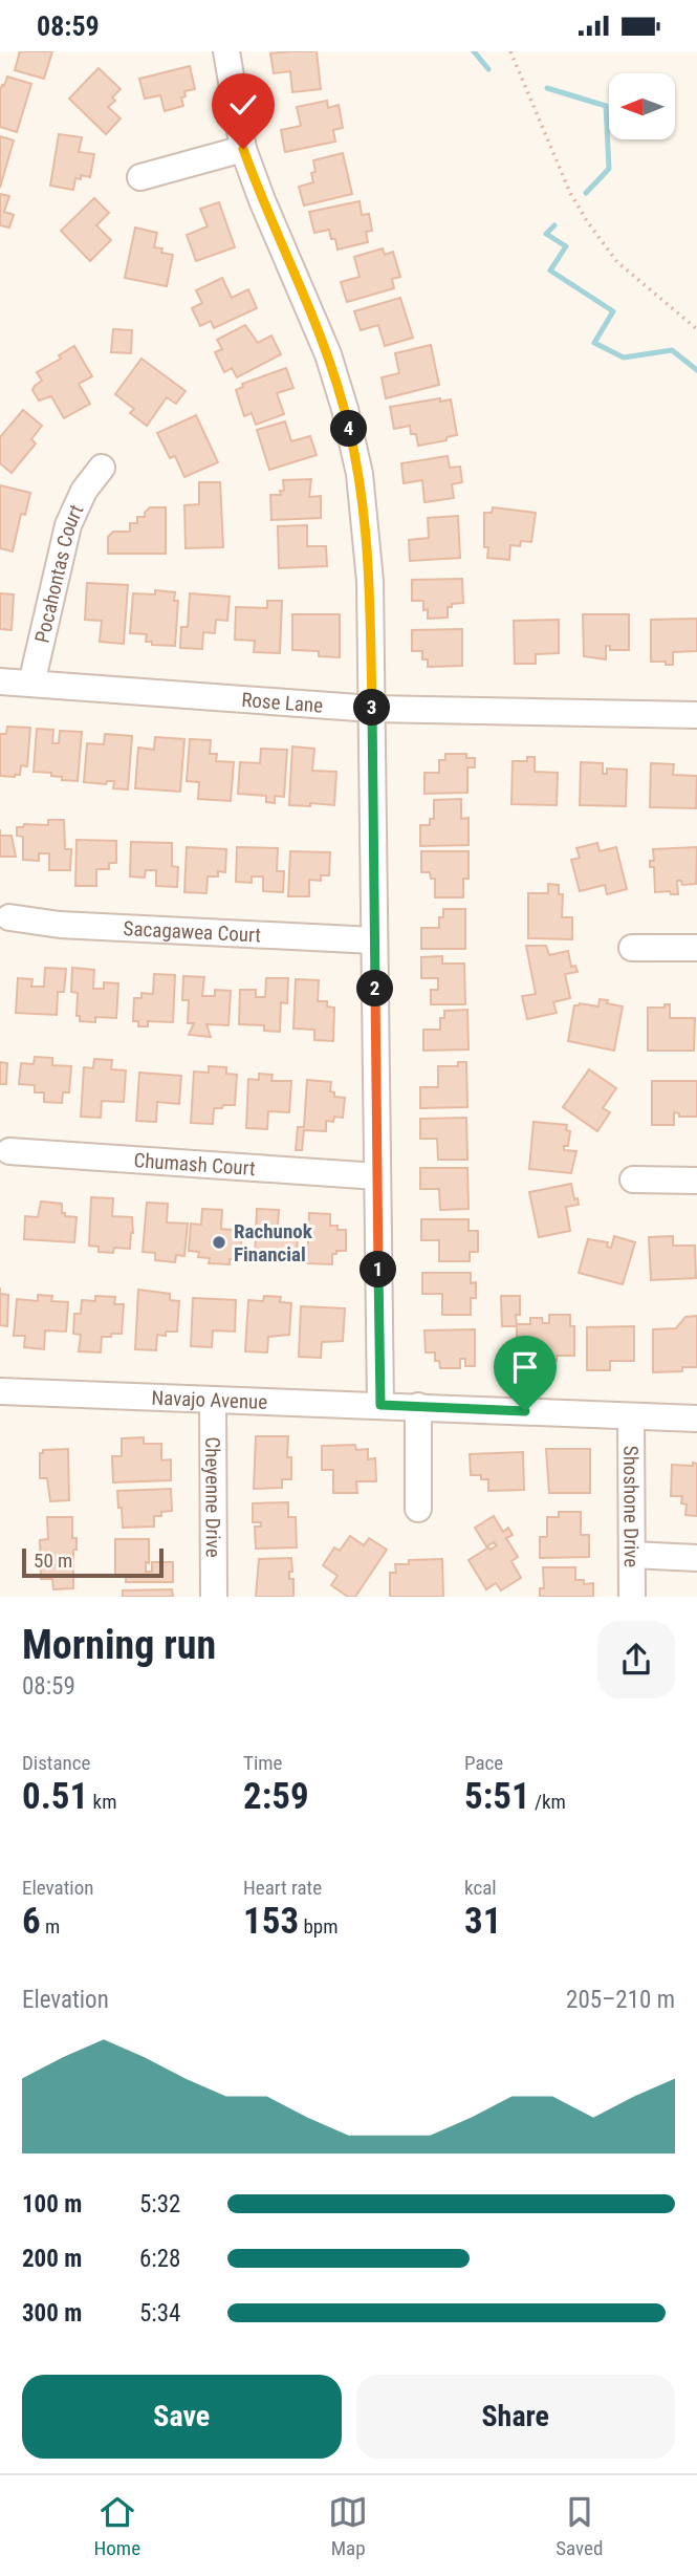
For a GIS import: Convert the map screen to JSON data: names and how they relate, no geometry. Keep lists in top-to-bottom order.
{
  "streets": {
    "street": [
      "Pocahontas Court",
      "Rose Lane",
      "Sacagawea Court",
      "Chumash Court",
      "Navajo Avenue",
      "Cheyenne Drive",
      "Shoshone Drive"
    ]
  },
  "crossings": [
    ["Pocahontas Court", "Rose Lane"],
    ["Navajo Avenue", "Cheyenne Drive"],
    ["Navajo Avenue", "Shoshone Drive"]
  ],
  "places": ["Rachunok Financial"],
  "scale_bar": "50 m",
  "north": "left",
  "page": {
    "status": "08:59",
    "pins": [
      "4",
      "3",
      "2",
      "1"
    ],
    "scale": "50 m",
    "heading": ["Morning run", "08:59"],
    "stats": [
      ["Distance", "0.51 km"],
      ["Time", "2:59"],
      ["Pace", "5:51 /km"],
      ["Elevation", "6 m"],
      ["Heart rate", "153 bpm"],
      ["kcal", "31"]
    ],
    "chart": ["Elevation", "205–210 m"],
    "list": [
      {
        "name": "100 m",
        "note": "5:32"
      },
      {
        "name": "200 m",
        "note": "6:28"
      },
      {
        "name": "300 m",
        "note": "5:34"
      }
    ],
    "buttons": ["Save", "Share"],
    "tabs": ["Home", "Map", "Saved"]
  }
}
